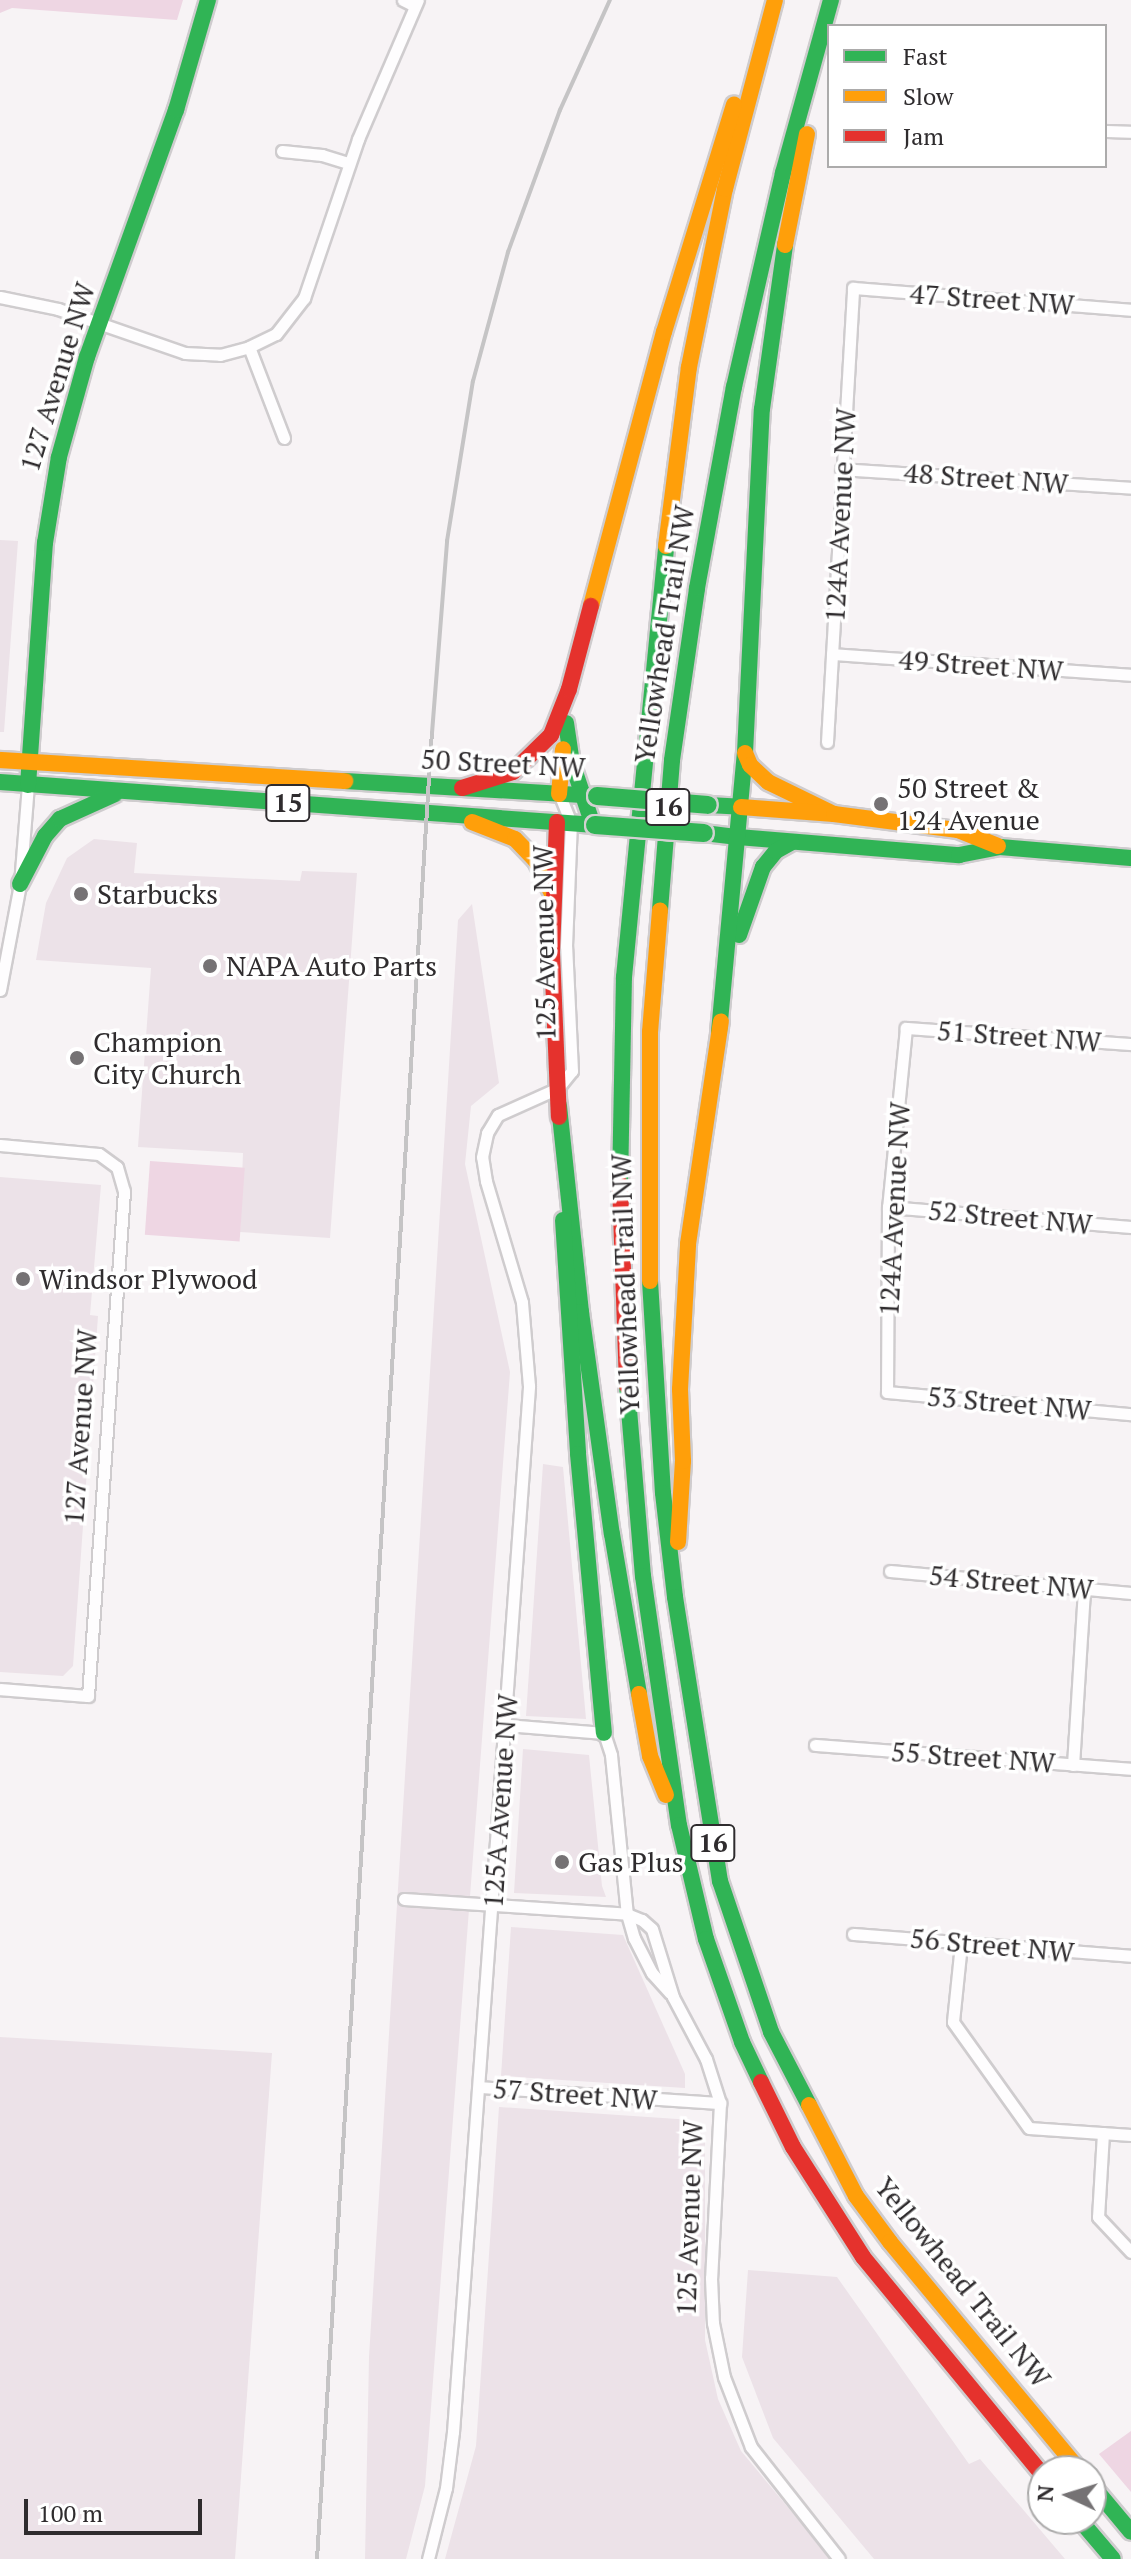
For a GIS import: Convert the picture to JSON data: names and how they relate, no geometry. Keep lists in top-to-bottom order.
{
  "streets": {
    "main road": [
      "127 Avenue NW",
      "Yellowhead Trail NW",
      "50 Street NW",
      "15",
      "16",
      "125 Avenue NW"
    ],
    "street": [
      "47 Street NW",
      "48 Street NW",
      "124A Avenue NW",
      "49 Street NW",
      "51 Street NW",
      "52 Street NW",
      "53 Street NW",
      "54 Street NW",
      "55 Street NW",
      "125A Avenue NW",
      "56 Street NW",
      "57 Street NW"
    ]
  },
  "crossings": [
    ["47 Street NW", "124A Avenue NW"],
    ["127 Avenue NW", "50 Street NW"],
    ["48 Street NW", "124A Avenue NW"],
    ["124A Avenue NW", "49 Street NW"],
    ["124A Avenue NW", "51 Street NW"],
    ["124A Avenue NW", "52 Street NW"],
    ["124A Avenue NW", "53 Street NW"],
    ["50 Street NW", "125 Avenue NW"],
    ["125 Avenue NW", "125A Avenue NW"],
    ["125 Avenue NW", "57 Street NW"],
    ["125A Avenue NW", "57 Street NW"]
  ],
  "places": [
    "50 Street & 124 Avenue",
    "Starbucks",
    "NAPA Auto Parts",
    "Champion City Church",
    "Windsor Plywood",
    "Gas Plus"
  ],
  "legend": ["Fast", "Slow", "Jam"],
  "scale_bar": "100 m",
  "north": "left"
}
